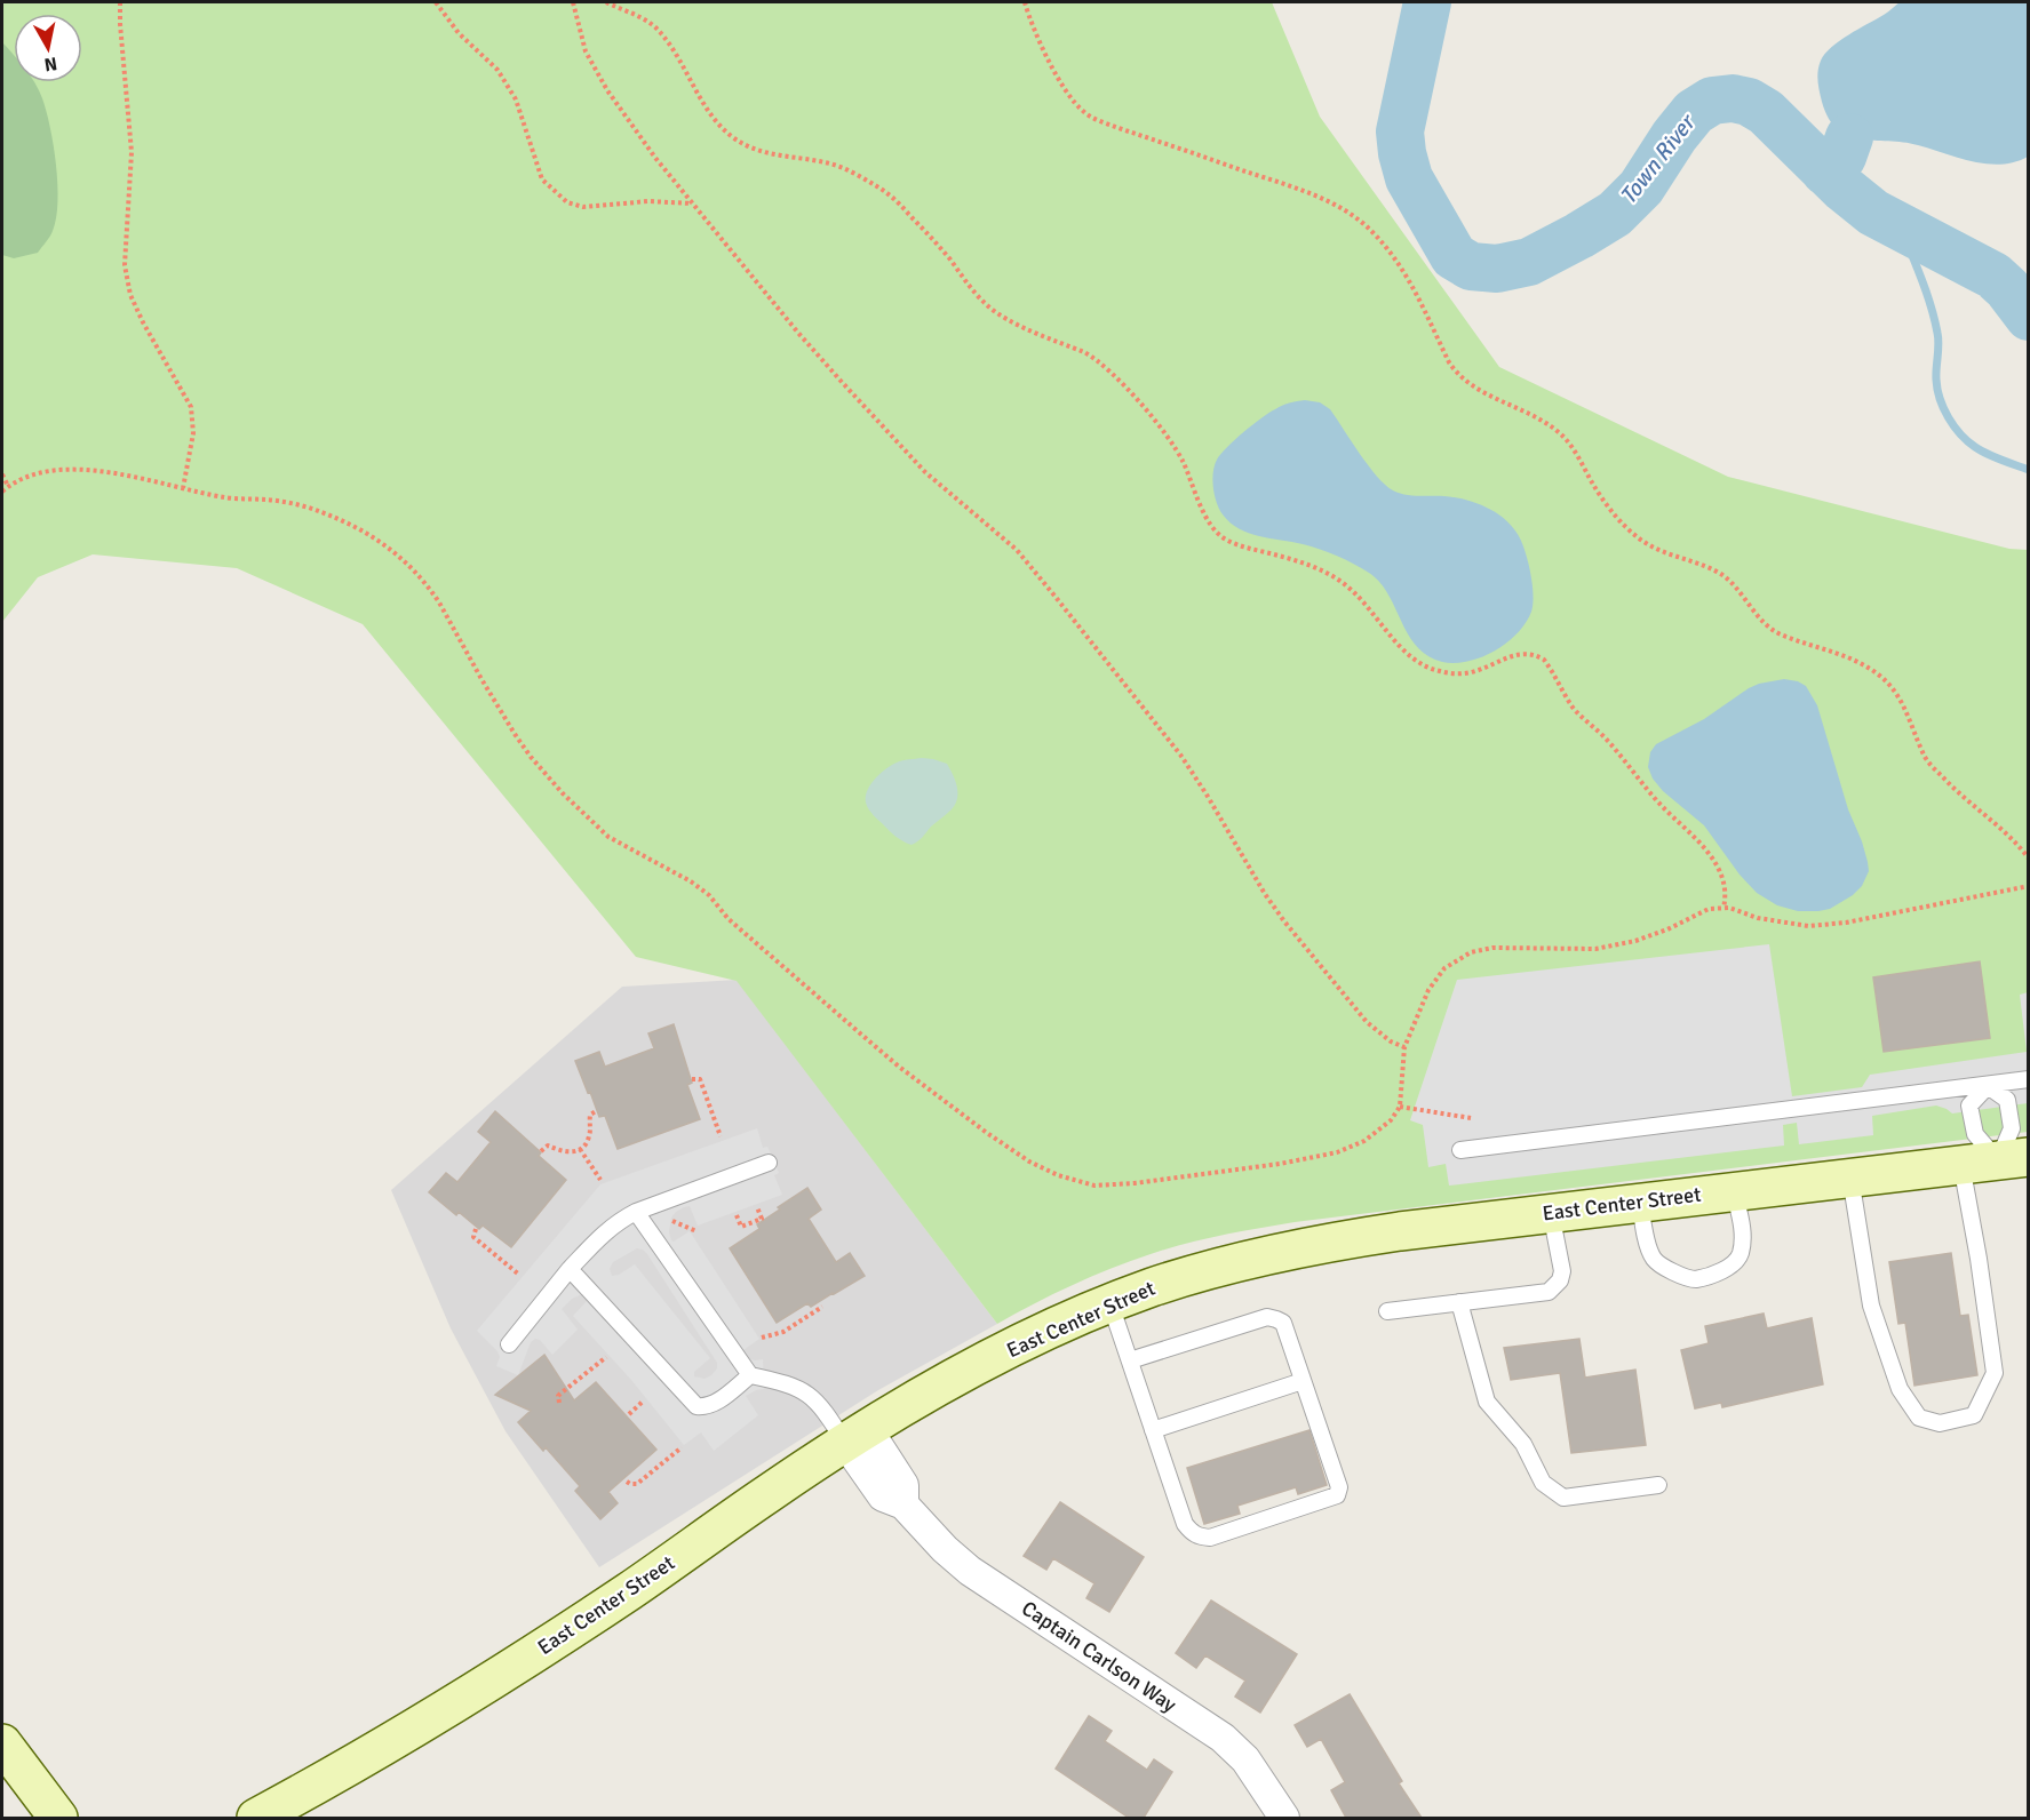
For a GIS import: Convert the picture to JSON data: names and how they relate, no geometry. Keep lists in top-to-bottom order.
{
  "streets": {
    "main road": ["East Center Street"],
    "street": ["Captain Carlson Way"]
  },
  "crossings": [
    ["East Center Street", "Captain Carlson Way"]
  ],
  "water": ["Town River"],
  "north": "bottom"
}
